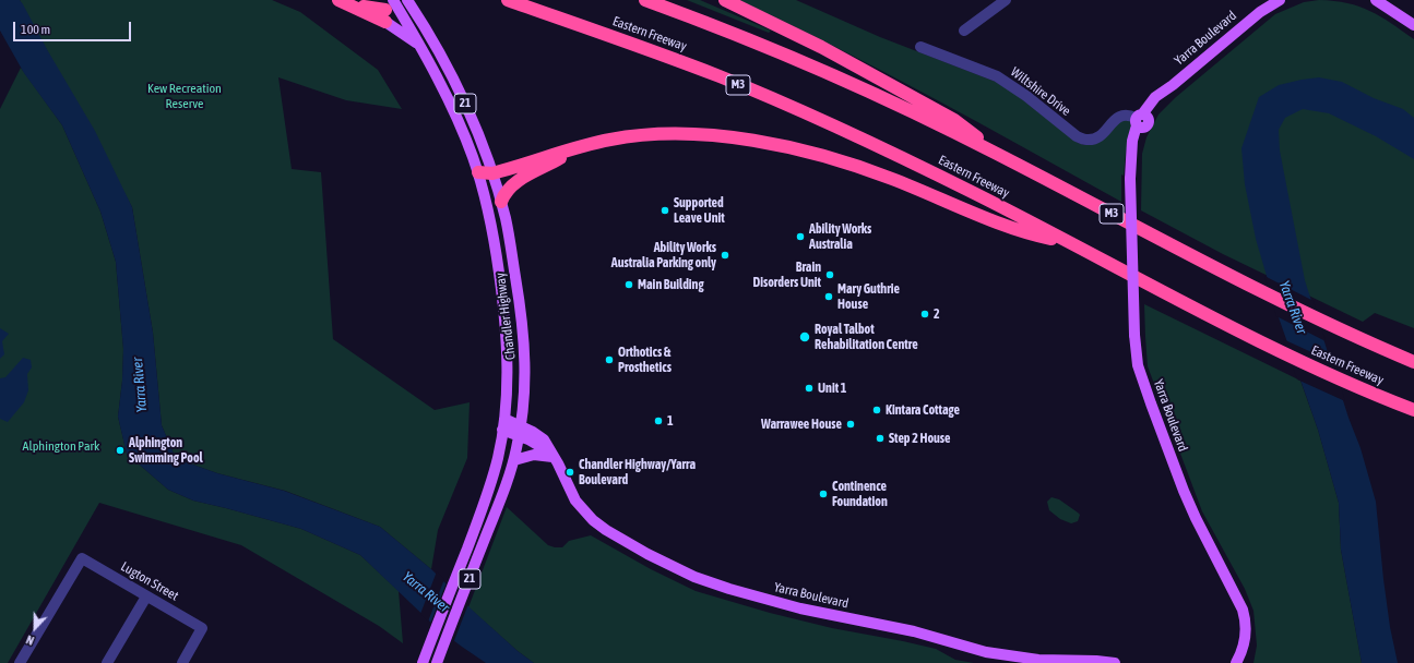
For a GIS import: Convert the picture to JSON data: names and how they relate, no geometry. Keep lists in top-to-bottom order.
{
  "streets": {
    "highway": ["Eastern Freeway", "M3"],
    "main road": ["Yarra Boulevard", "21", "Chandler Highway"],
    "street": ["Wiltshire Drive", "Lugton Street"]
  },
  "crossings": [
    ["Yarra Boulevard", "Wiltshire Drive"],
    ["Yarra Boulevard", "Chandler Highway"]
  ],
  "water": ["Yarra River"],
  "parks": ["Kew Recreation Reserve", "Alphington Park"],
  "places": [
    "Supported Leave Unit",
    "Ability Works Australia",
    "Ability Works Australia Parking only",
    "Brain Disorders Unit",
    "Main Building",
    "Mary Guthrie House",
    "2",
    "Royal Talbot Rehabilitation Centre",
    "Orthotics & Prosthetics",
    "Unit 1",
    "Kintara Cottage",
    "1",
    "Warrawee House",
    "Step 2 House",
    "Alphington Swimming Pool",
    "Chandler Highway/Yarra Boulevard",
    "Continence Foundation"
  ],
  "scale_bar": "100 m",
  "north": "bottom"
}
